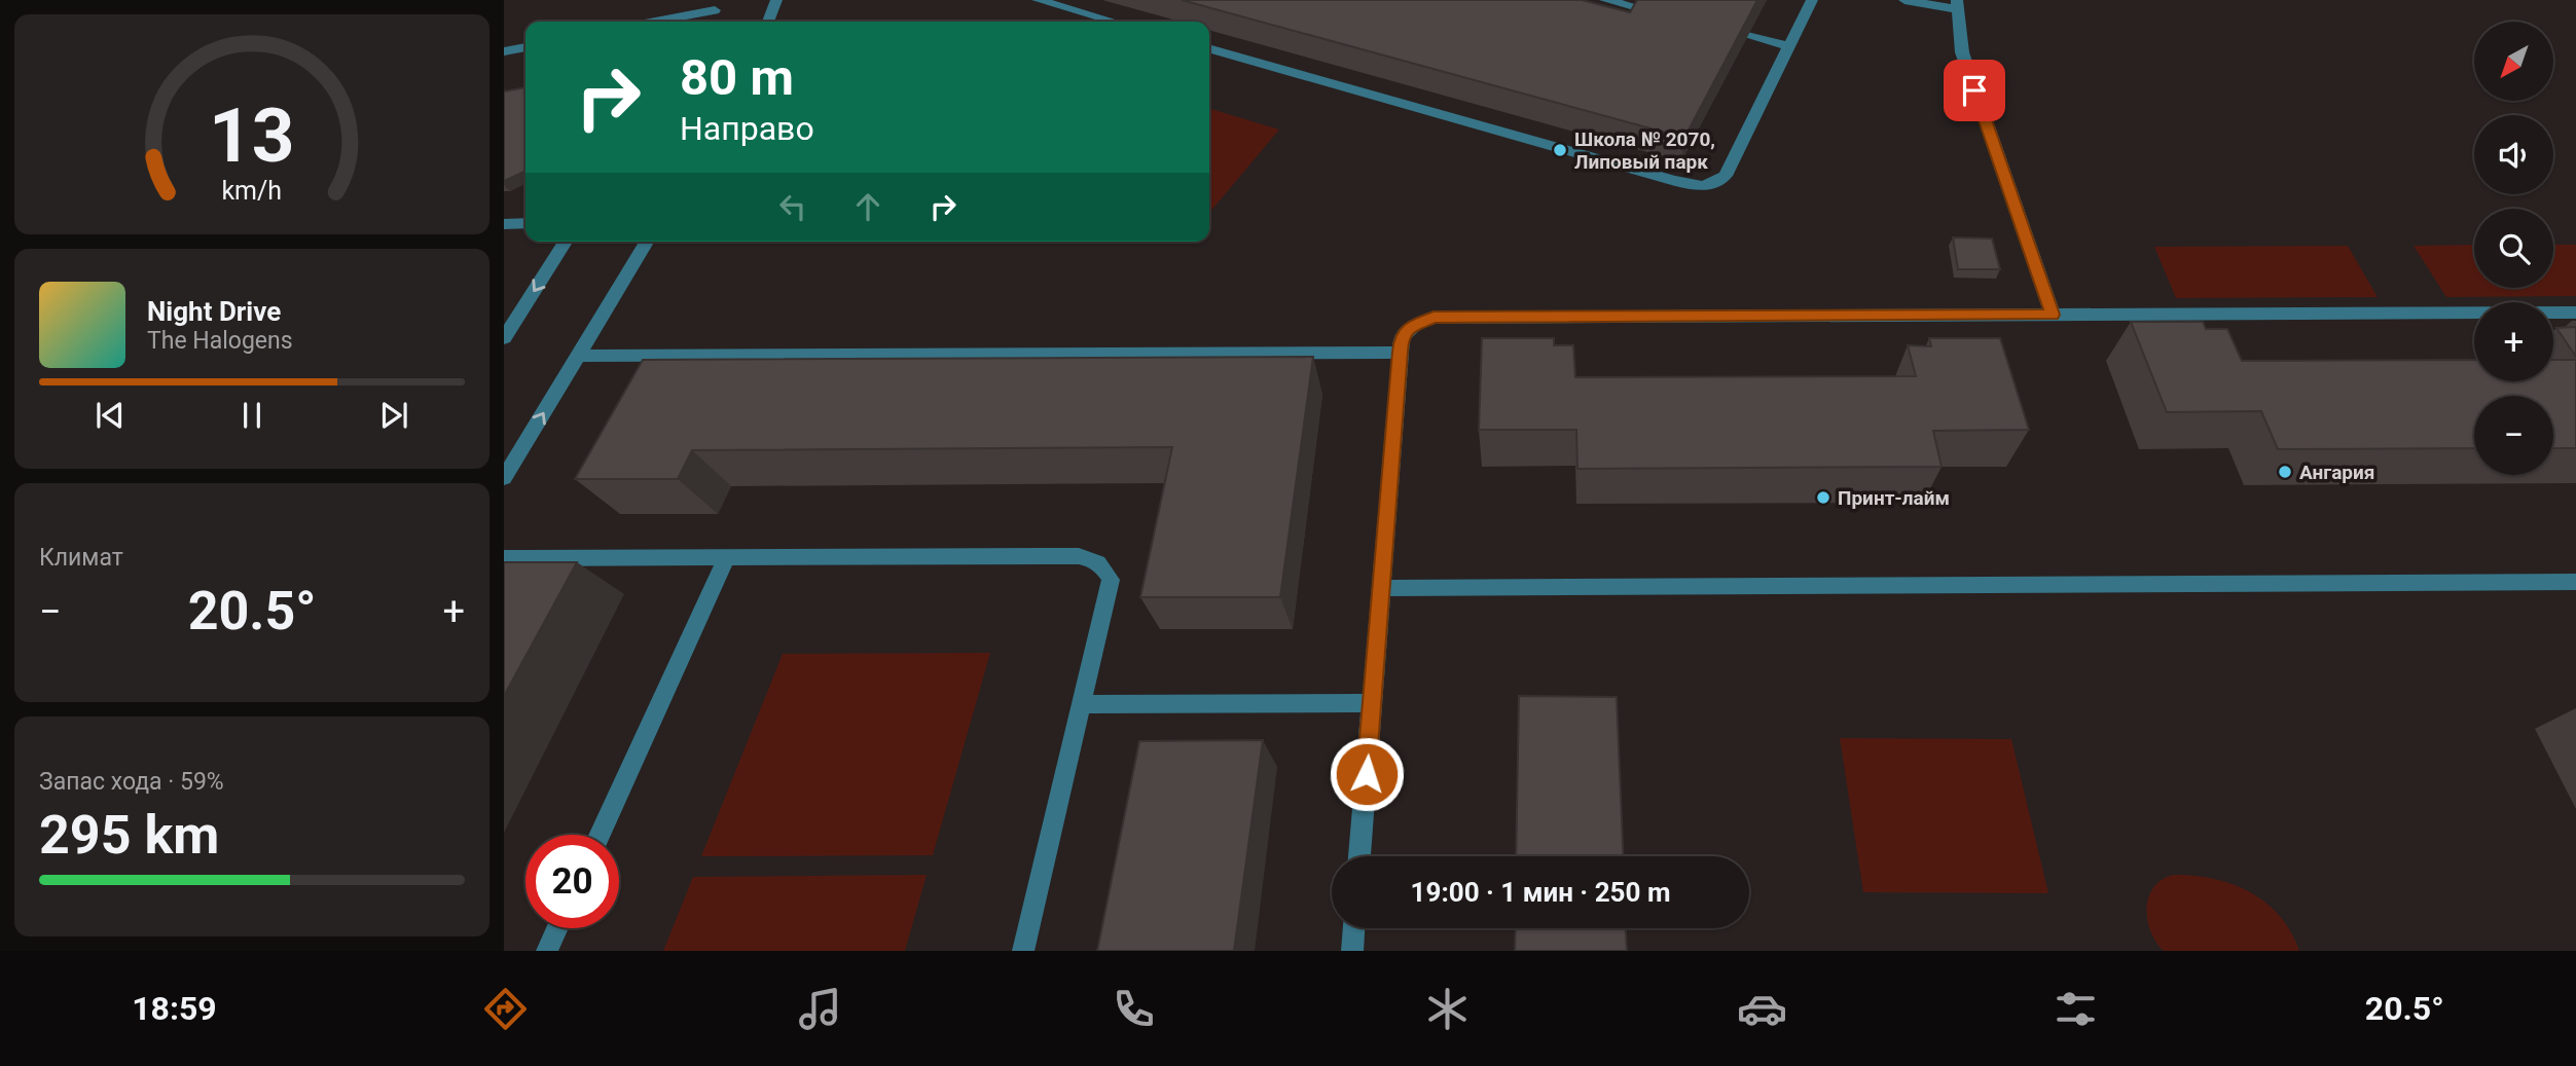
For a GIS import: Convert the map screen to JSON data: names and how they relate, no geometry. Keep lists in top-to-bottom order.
{
  "places": ["Школа № 2070, Липовый парк", "Ангария", "Принт-лайм"],
  "north": "bottom left",
  "page": {
    "map_buttons": ["+", "−"],
    "turn": ["80 m", "Направо"],
    "song": ["Night Drive", "The Halogens"],
    "tile": [
      "Климат",
      ["Запас хода · 59%", "295 km"]
    ],
    "heat": ["−", "20.5°", "+"],
    "limit": "20",
    "trip": "19:00 · 1 мин · 250 m",
    "tabs": ["18:59", "20.5°"],
    "gauge": ["13", "km/h"]
  }
}
